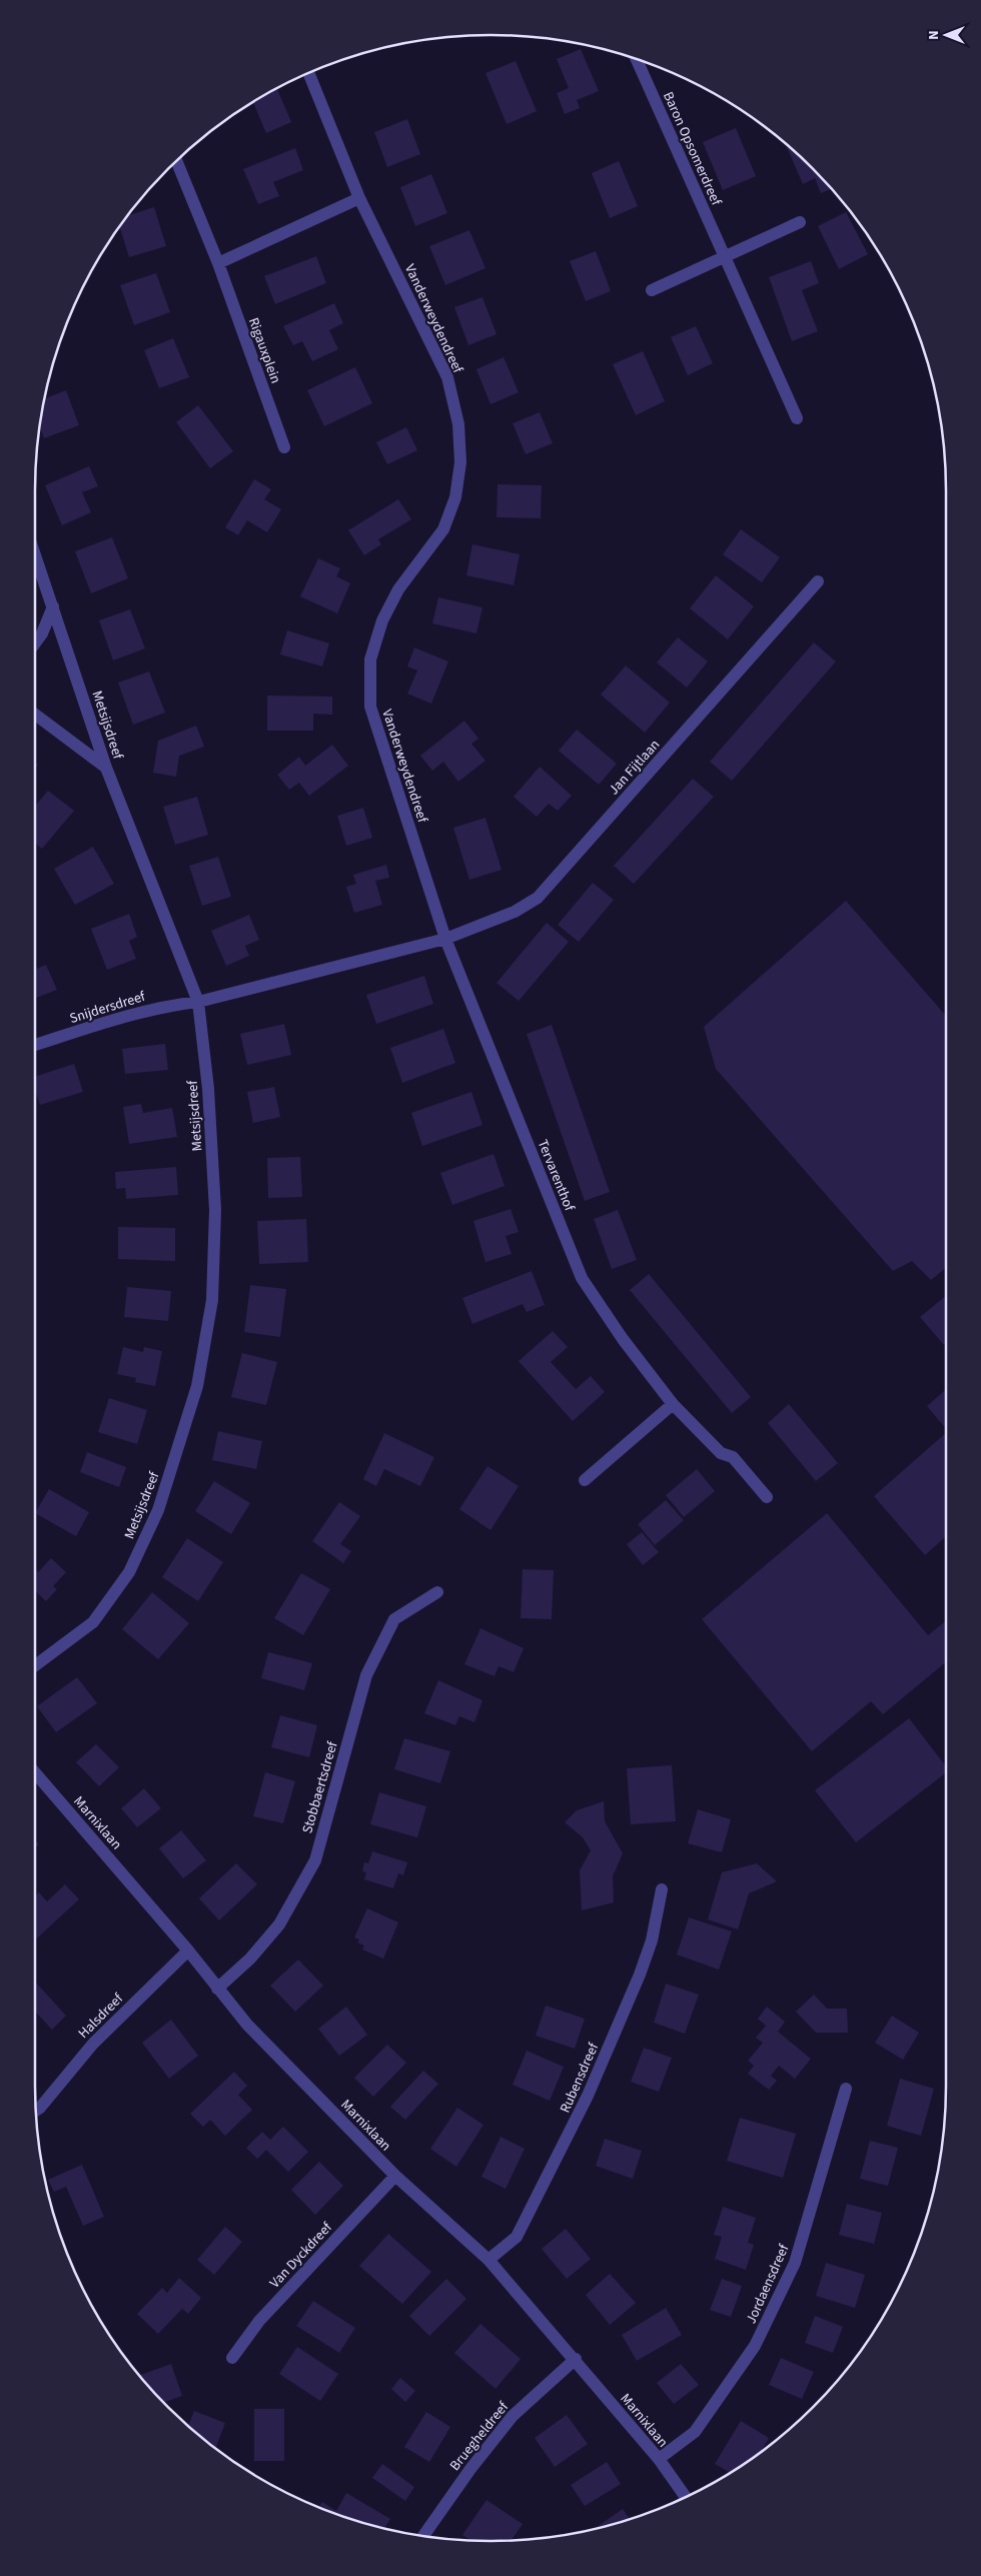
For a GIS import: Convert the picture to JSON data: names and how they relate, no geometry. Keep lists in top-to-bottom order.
{
  "streets": {
    "street": [
      "Baron Opsomerdreef",
      "Vanderweydendreef",
      "Rigauxplein",
      "Metsijsdreef",
      "Jan Fijtlaan",
      "Snijdersdreef",
      "Tervarenthof",
      "Stobbaertsdreef",
      "Marnixlaan",
      "Halsdreef",
      "Rubensdreef",
      "Van Dyckdreef",
      "Jordaensdreef",
      "Bruegheldreef"
    ]
  },
  "crossings": [
    ["Vanderweydendreef", "Jan Fijtlaan"],
    ["Vanderweydendreef", "Tervarenthof"],
    ["Metsijsdreef", "Snijdersdreef"],
    ["Jan Fijtlaan", "Tervarenthof"],
    ["Stobbaertsdreef", "Marnixlaan"],
    ["Marnixlaan", "Halsdreef"],
    ["Marnixlaan", "Rubensdreef"],
    ["Marnixlaan", "Van Dyckdreef"],
    ["Marnixlaan", "Jordaensdreef"],
    ["Marnixlaan", "Bruegheldreef"]
  ],
  "north": "left"
}
